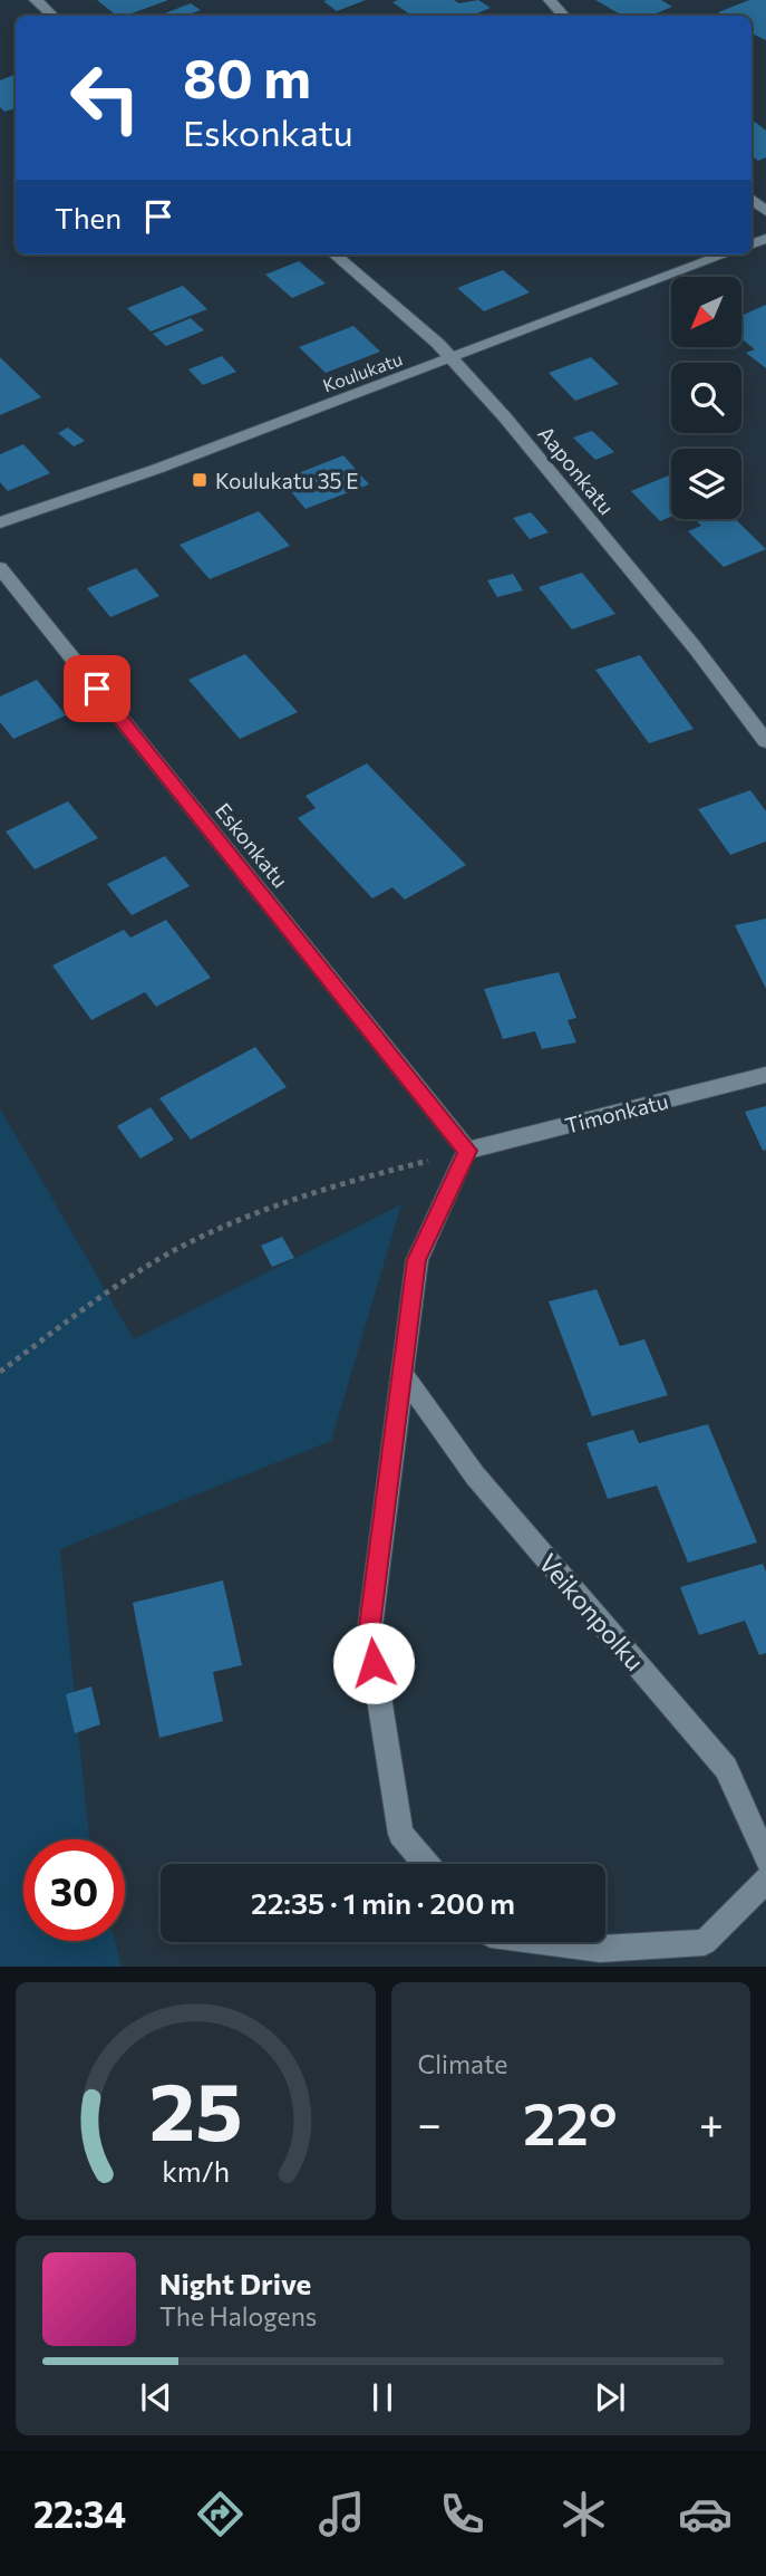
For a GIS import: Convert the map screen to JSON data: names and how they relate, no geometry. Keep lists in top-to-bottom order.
{
  "streets": {
    "street": [
      "Koulukatu",
      "Aaponkatu",
      "Eskonkatu",
      "Timonkatu",
      "Veikonpolku"
    ]
  },
  "crossings": [
    ["Koulukatu", "Aaponkatu"],
    ["Eskonkatu", "Timonkatu"]
  ],
  "places": {
    "transit": ["Koulukatu 35 E"]
  },
  "north": "bottom left",
  "page": {
    "turn": ["80 m", "Eskonkatu"],
    "then": "Then",
    "limit": "30",
    "trip": "22:35 · 1 min · 200 m",
    "tile": "Climate",
    "heat": ["−", "22°", "+"],
    "song": ["Night Drive", "The Halogens"],
    "tabs": "22:34",
    "gauge": ["25", "km/h"]
  }
}
